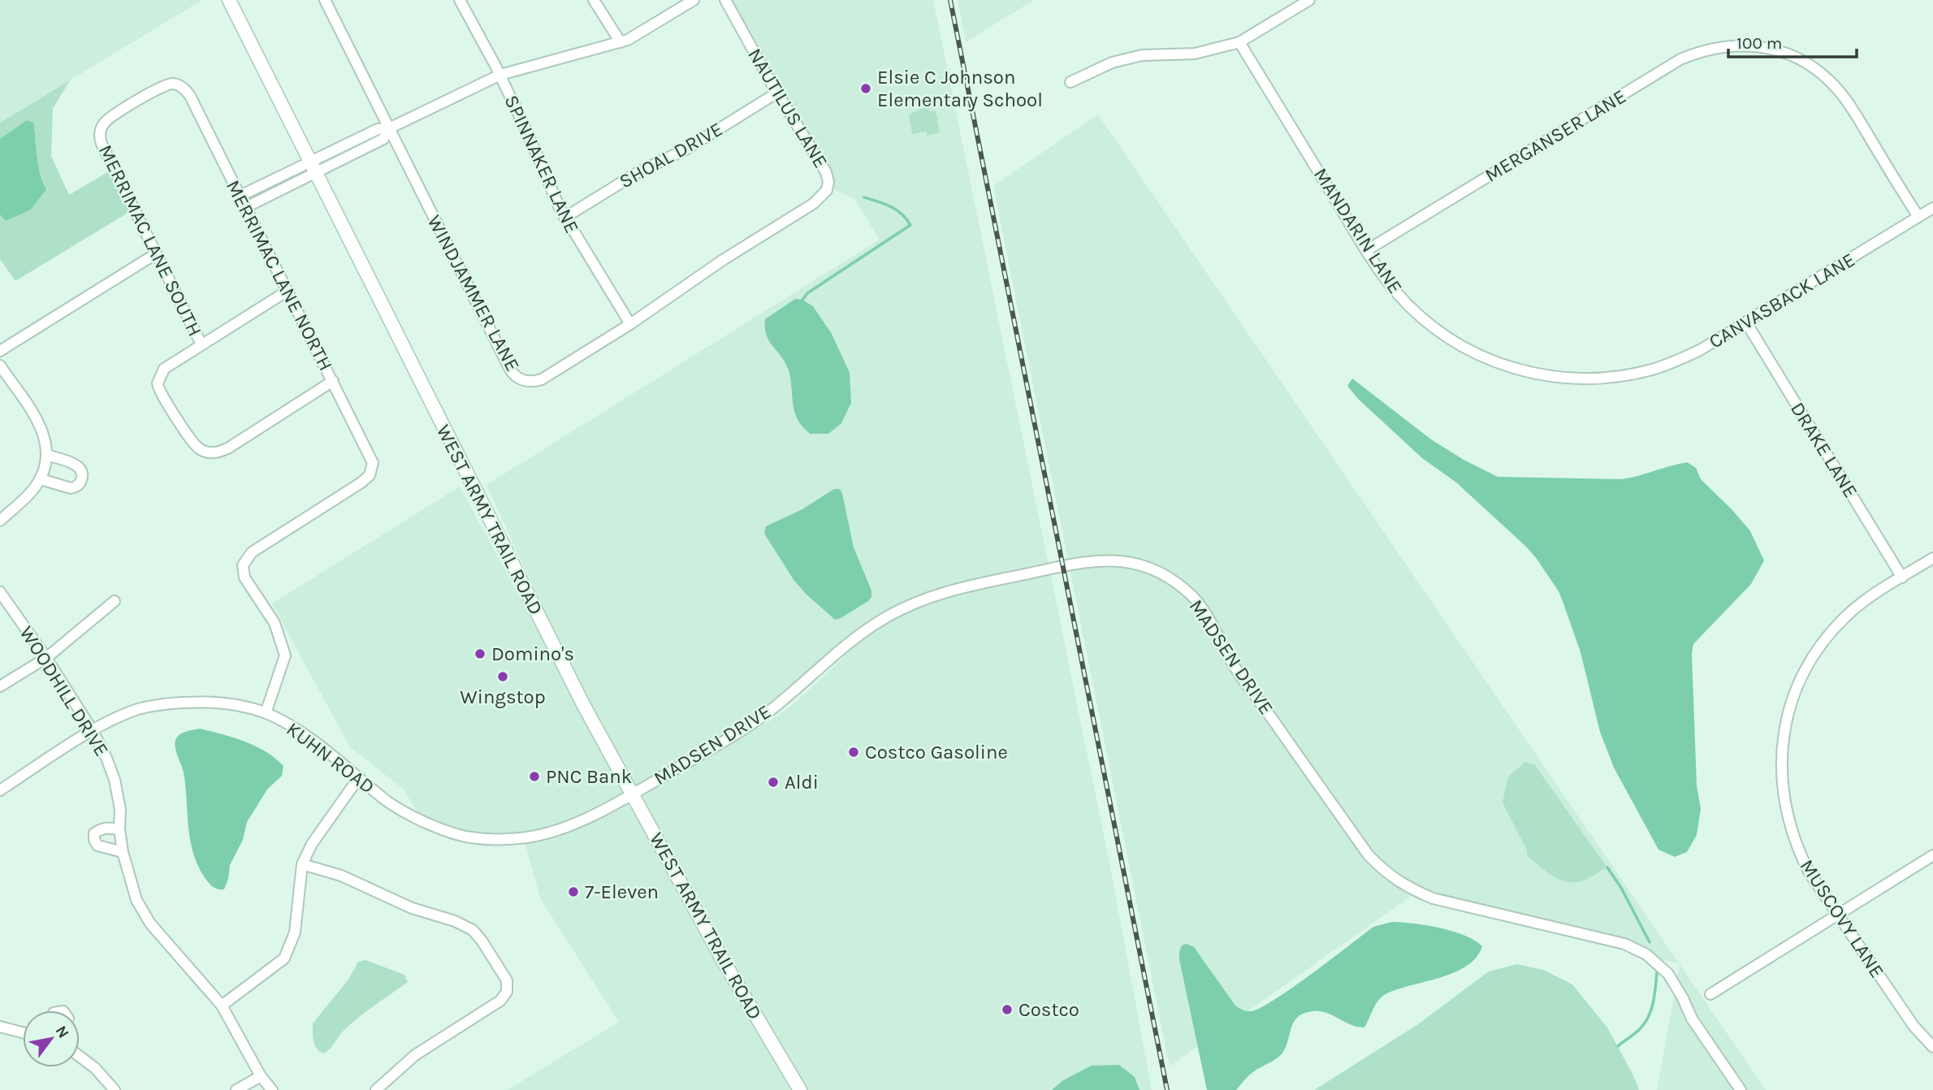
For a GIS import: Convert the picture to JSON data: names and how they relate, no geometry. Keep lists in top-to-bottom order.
{
  "streets": {
    "main road": ["WEST ARMY TRAIL ROAD"],
    "street": [
      "NAUTILUS LANE",
      "MERGANSER LANE",
      "SHOAL DRIVE",
      "SPINNAKER LANE",
      "MANDARIN LANE",
      "MERRIMAC LANE SOUTH",
      "MERRIMAC LANE NORTH",
      "WINDJAMMER LANE",
      "CANVASBACK LANE",
      "DRAKE LANE",
      "MADSEN DRIVE",
      "WOODHILL DRIVE",
      "KUHN ROAD",
      "MUSCOVY LANE"
    ]
  },
  "crossings": [
    ["NAUTILUS LANE", "SHOAL DRIVE"],
    ["NAUTILUS LANE", "WINDJAMMER LANE"],
    ["MERGANSER LANE", "MANDARIN LANE"],
    ["MERGANSER LANE", "CANVASBACK LANE"],
    ["SHOAL DRIVE", "SPINNAKER LANE"],
    ["SPINNAKER LANE", "WINDJAMMER LANE"],
    ["MANDARIN LANE", "CANVASBACK LANE"],
    ["MERRIMAC LANE SOUTH", "MERRIMAC LANE NORTH"],
    ["MERRIMAC LANE NORTH", "KUHN ROAD"],
    ["CANVASBACK LANE", "DRAKE LANE"],
    ["DRAKE LANE", "MUSCOVY LANE"],
    ["WEST ARMY TRAIL ROAD", "MADSEN DRIVE"],
    ["WEST ARMY TRAIL ROAD", "KUHN ROAD"],
    ["MADSEN DRIVE", "KUHN ROAD"],
    ["WOODHILL DRIVE", "KUHN ROAD"]
  ],
  "places": [
    "Elsie C Johnson Elementary School",
    "Domino's",
    "Wingstop",
    "Costco Gasoline",
    "PNC Bank",
    "Aldi",
    "7-Eleven",
    "Costco"
  ],
  "scale_bar": "100 m",
  "north": "top right"
}
